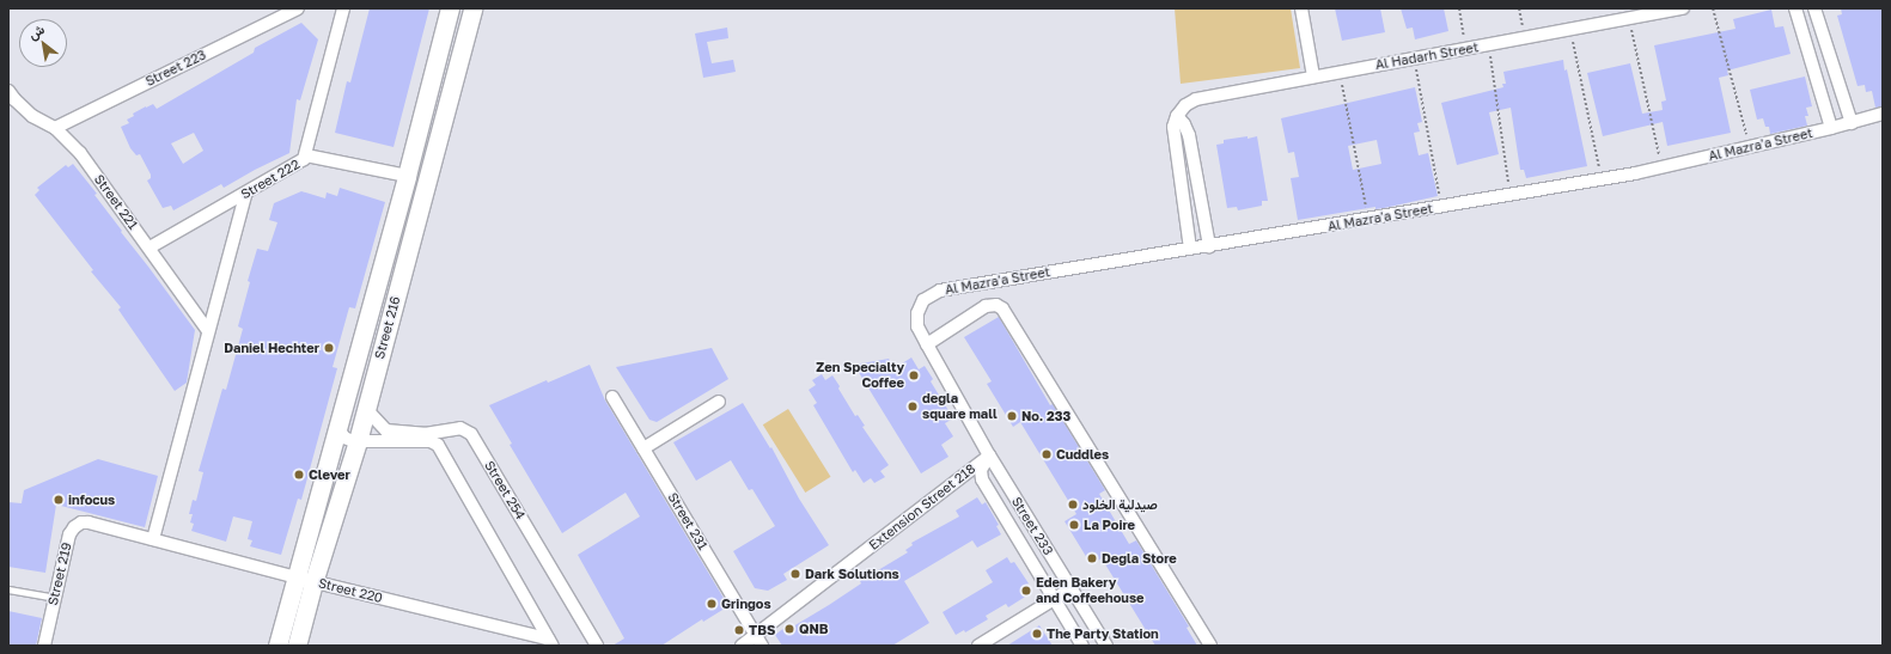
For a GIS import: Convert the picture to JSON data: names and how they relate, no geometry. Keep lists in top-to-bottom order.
{
  "streets": {
    "main road": ["Street 216"],
    "street": [
      "Al Hadarh Street",
      "Street 223",
      "Al Mazra'a Street",
      "Street 222",
      "Street 221",
      "Street 254",
      "Extension Street 218",
      "Street 231",
      "Street 233",
      "Street 219",
      "Street 220"
    ]
  },
  "crossings": [
    ["Street 223", "Street 221"],
    ["Al Mazra'a Street", "Street 233"],
    ["Street 222", "Street 221"],
    ["Street 216", "Street 254"],
    ["Street 216", "Street 220"],
    ["Extension Street 218", "Street 231"],
    ["Extension Street 218", "Street 233"],
    ["Street 219", "Street 220"]
  ],
  "places": [
    "Daniel Hechter",
    "Zen Specialty Coffee",
    "degla square mall",
    "No. 233",
    "Cuddles",
    "Clever",
    "infocus",
    "صيدلية الخلود",
    "La Poire",
    "Degla Store",
    "Dark Solutions",
    "Eden Bakery and Coffeehouse",
    "Gringos",
    "QNB",
    "TBS",
    "The Party Station"
  ],
  "north": "top left"
}
